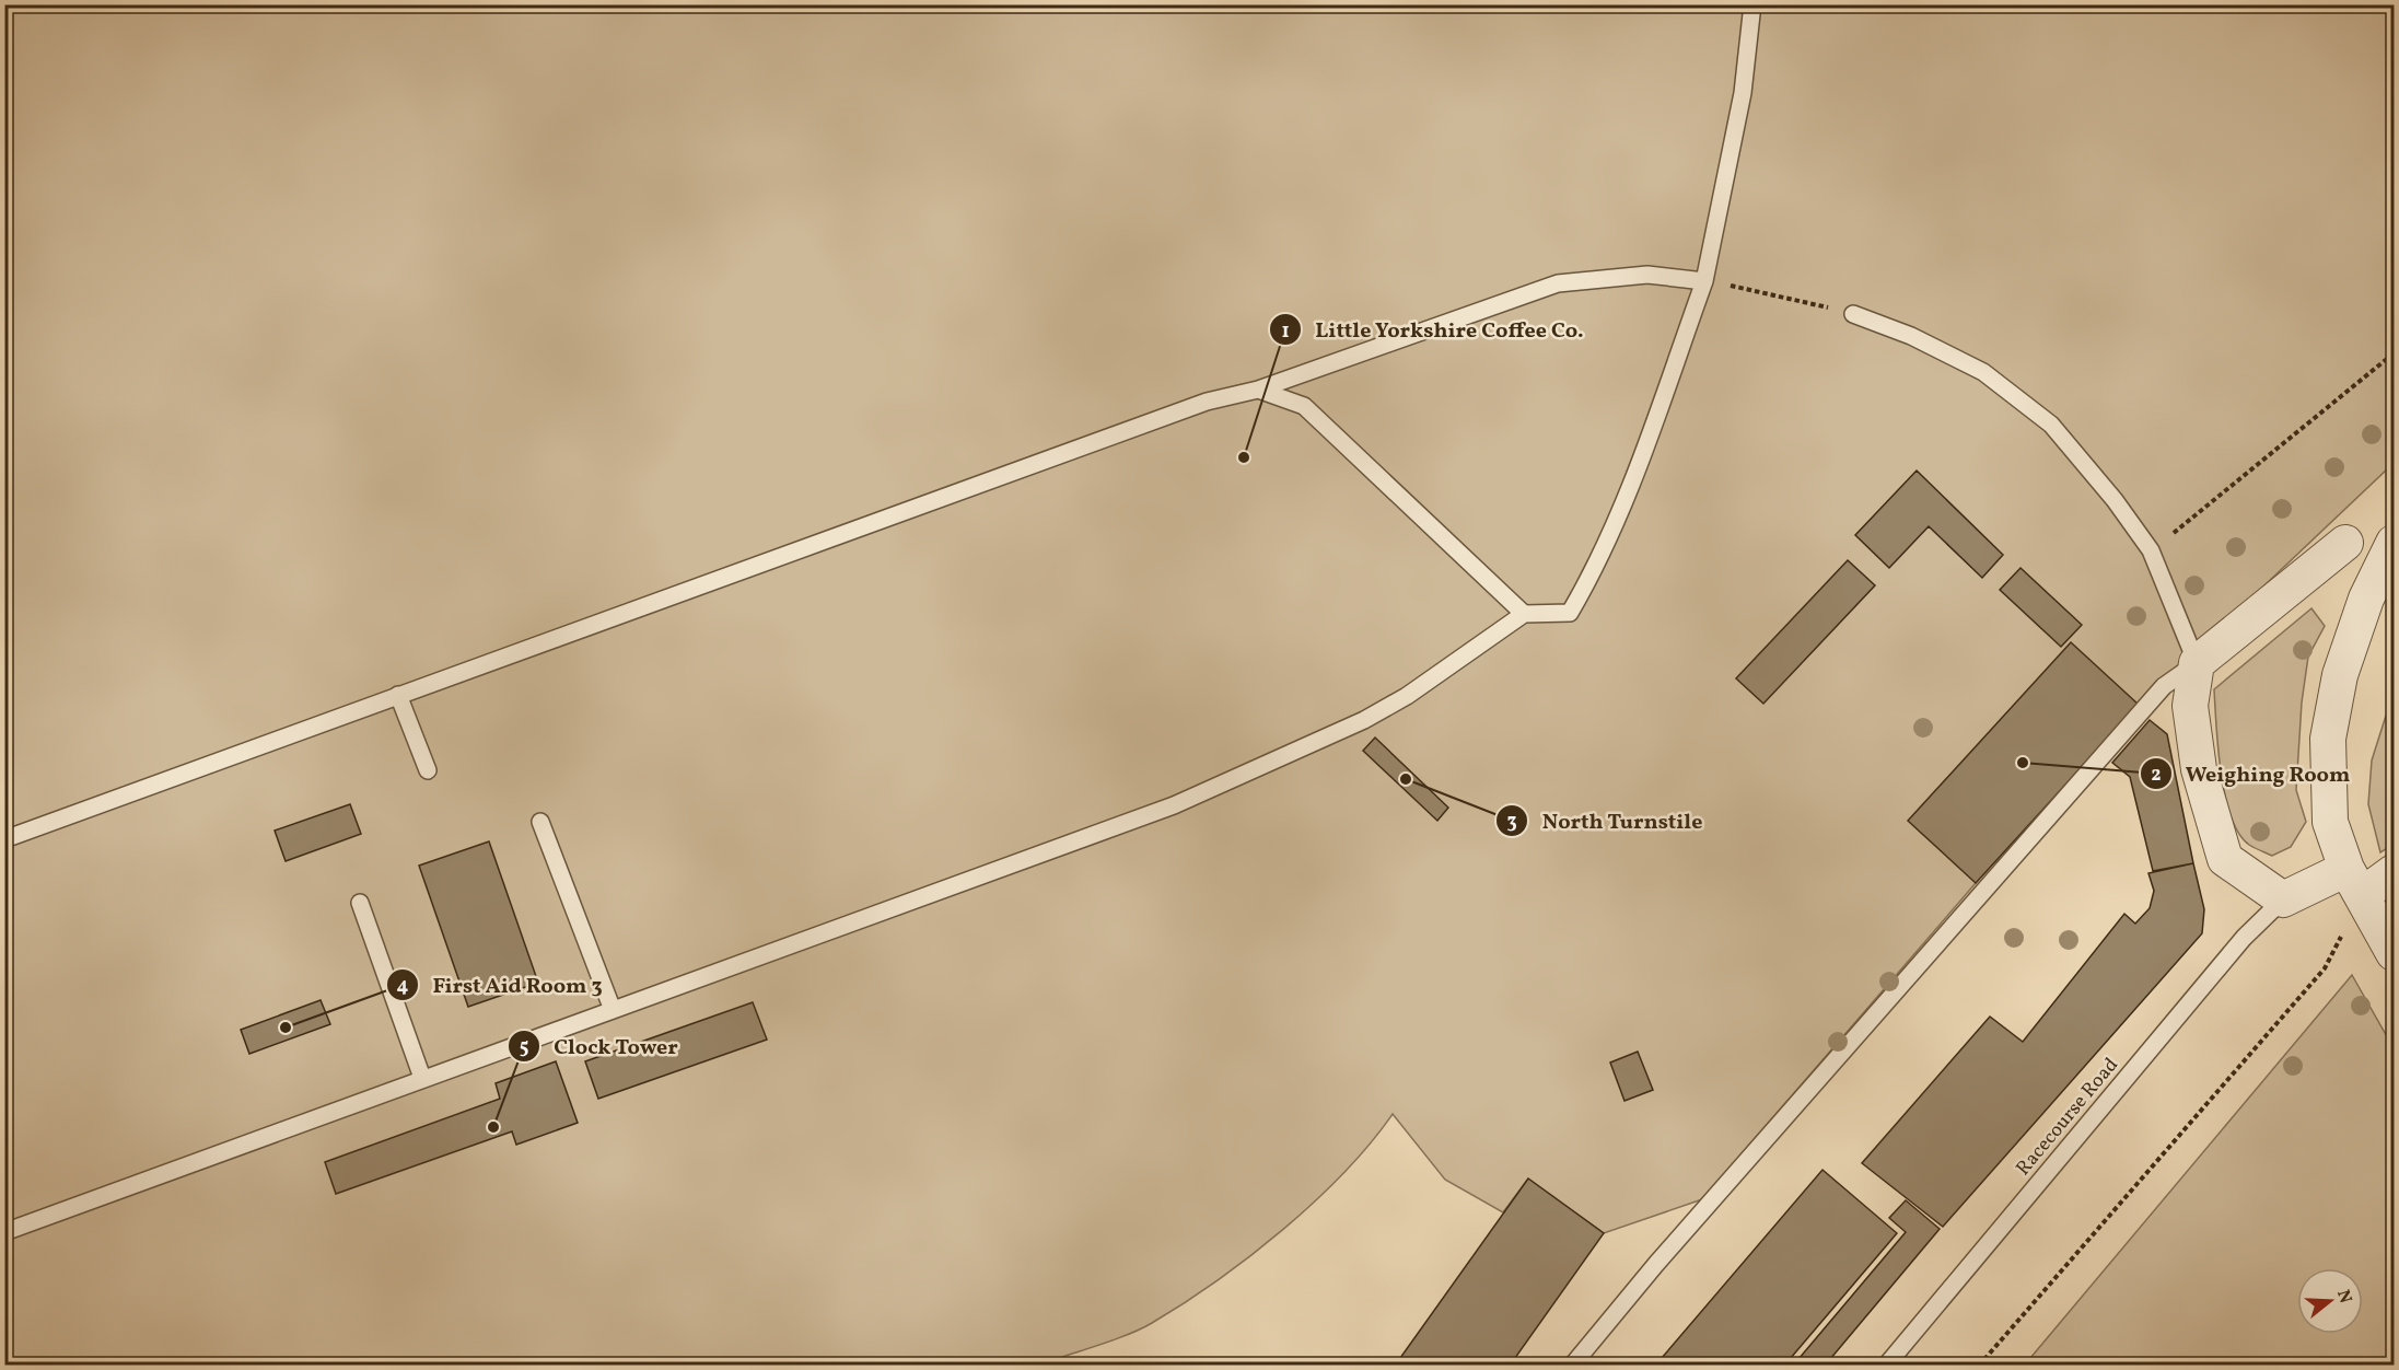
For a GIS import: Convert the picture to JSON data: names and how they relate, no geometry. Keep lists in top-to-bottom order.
{
  "streets": {
    "lane": ["Racecourse Road"]
  },
  "places": [
    "Little Yorkshire Coffee Co.",
    "Weighing Room",
    "North Turnstile",
    "First Aid Room 3",
    "Clock Tower"
  ],
  "north": "right"
}
